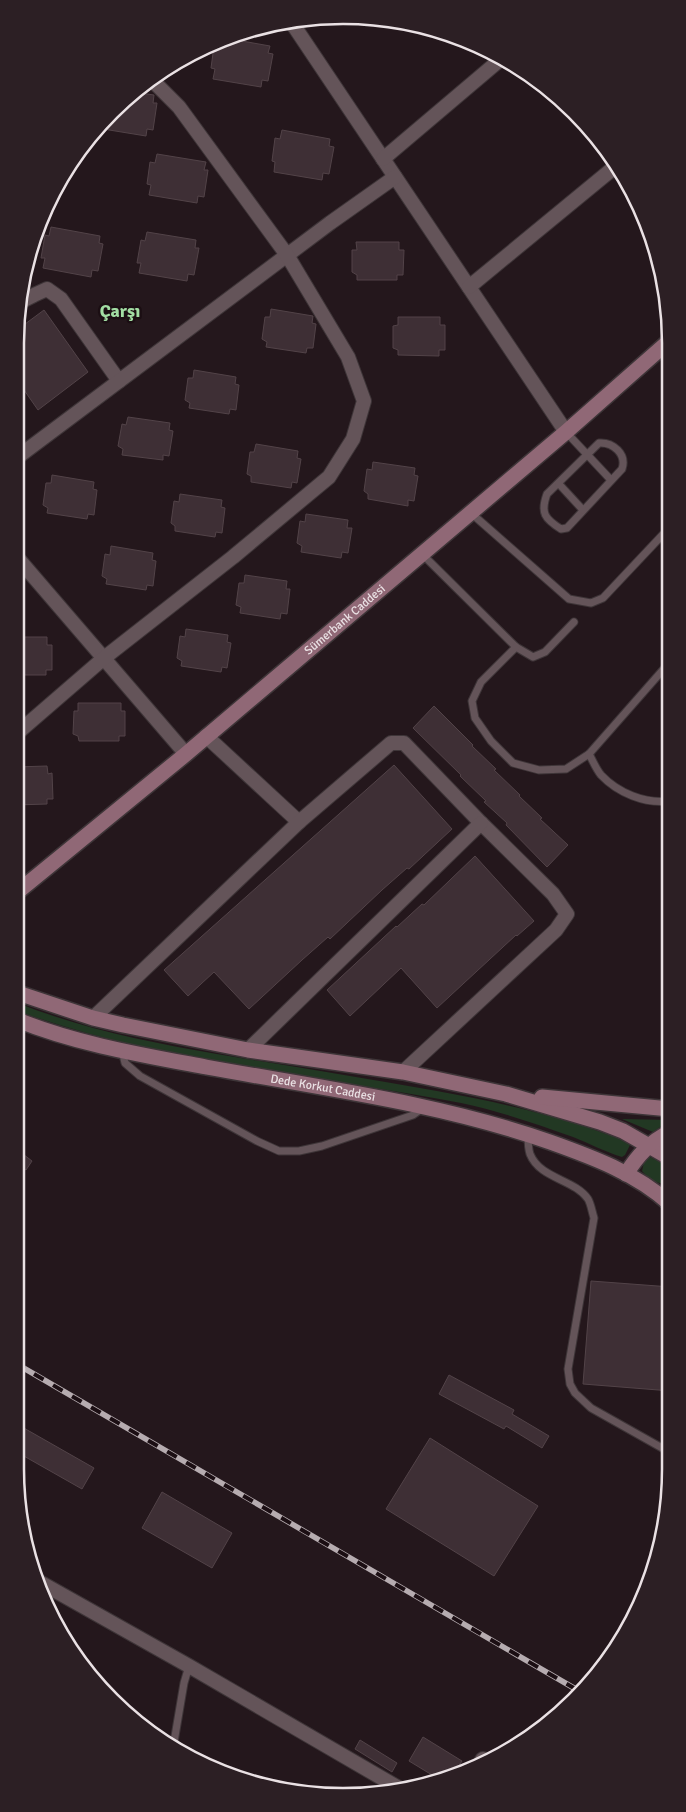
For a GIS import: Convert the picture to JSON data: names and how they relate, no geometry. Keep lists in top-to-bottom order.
{
  "streets": {
    "main road": ["Sümerbank Caddesi", "Dede Korkut Caddesi"]
  },
  "districts": ["Çarşı"]
}
